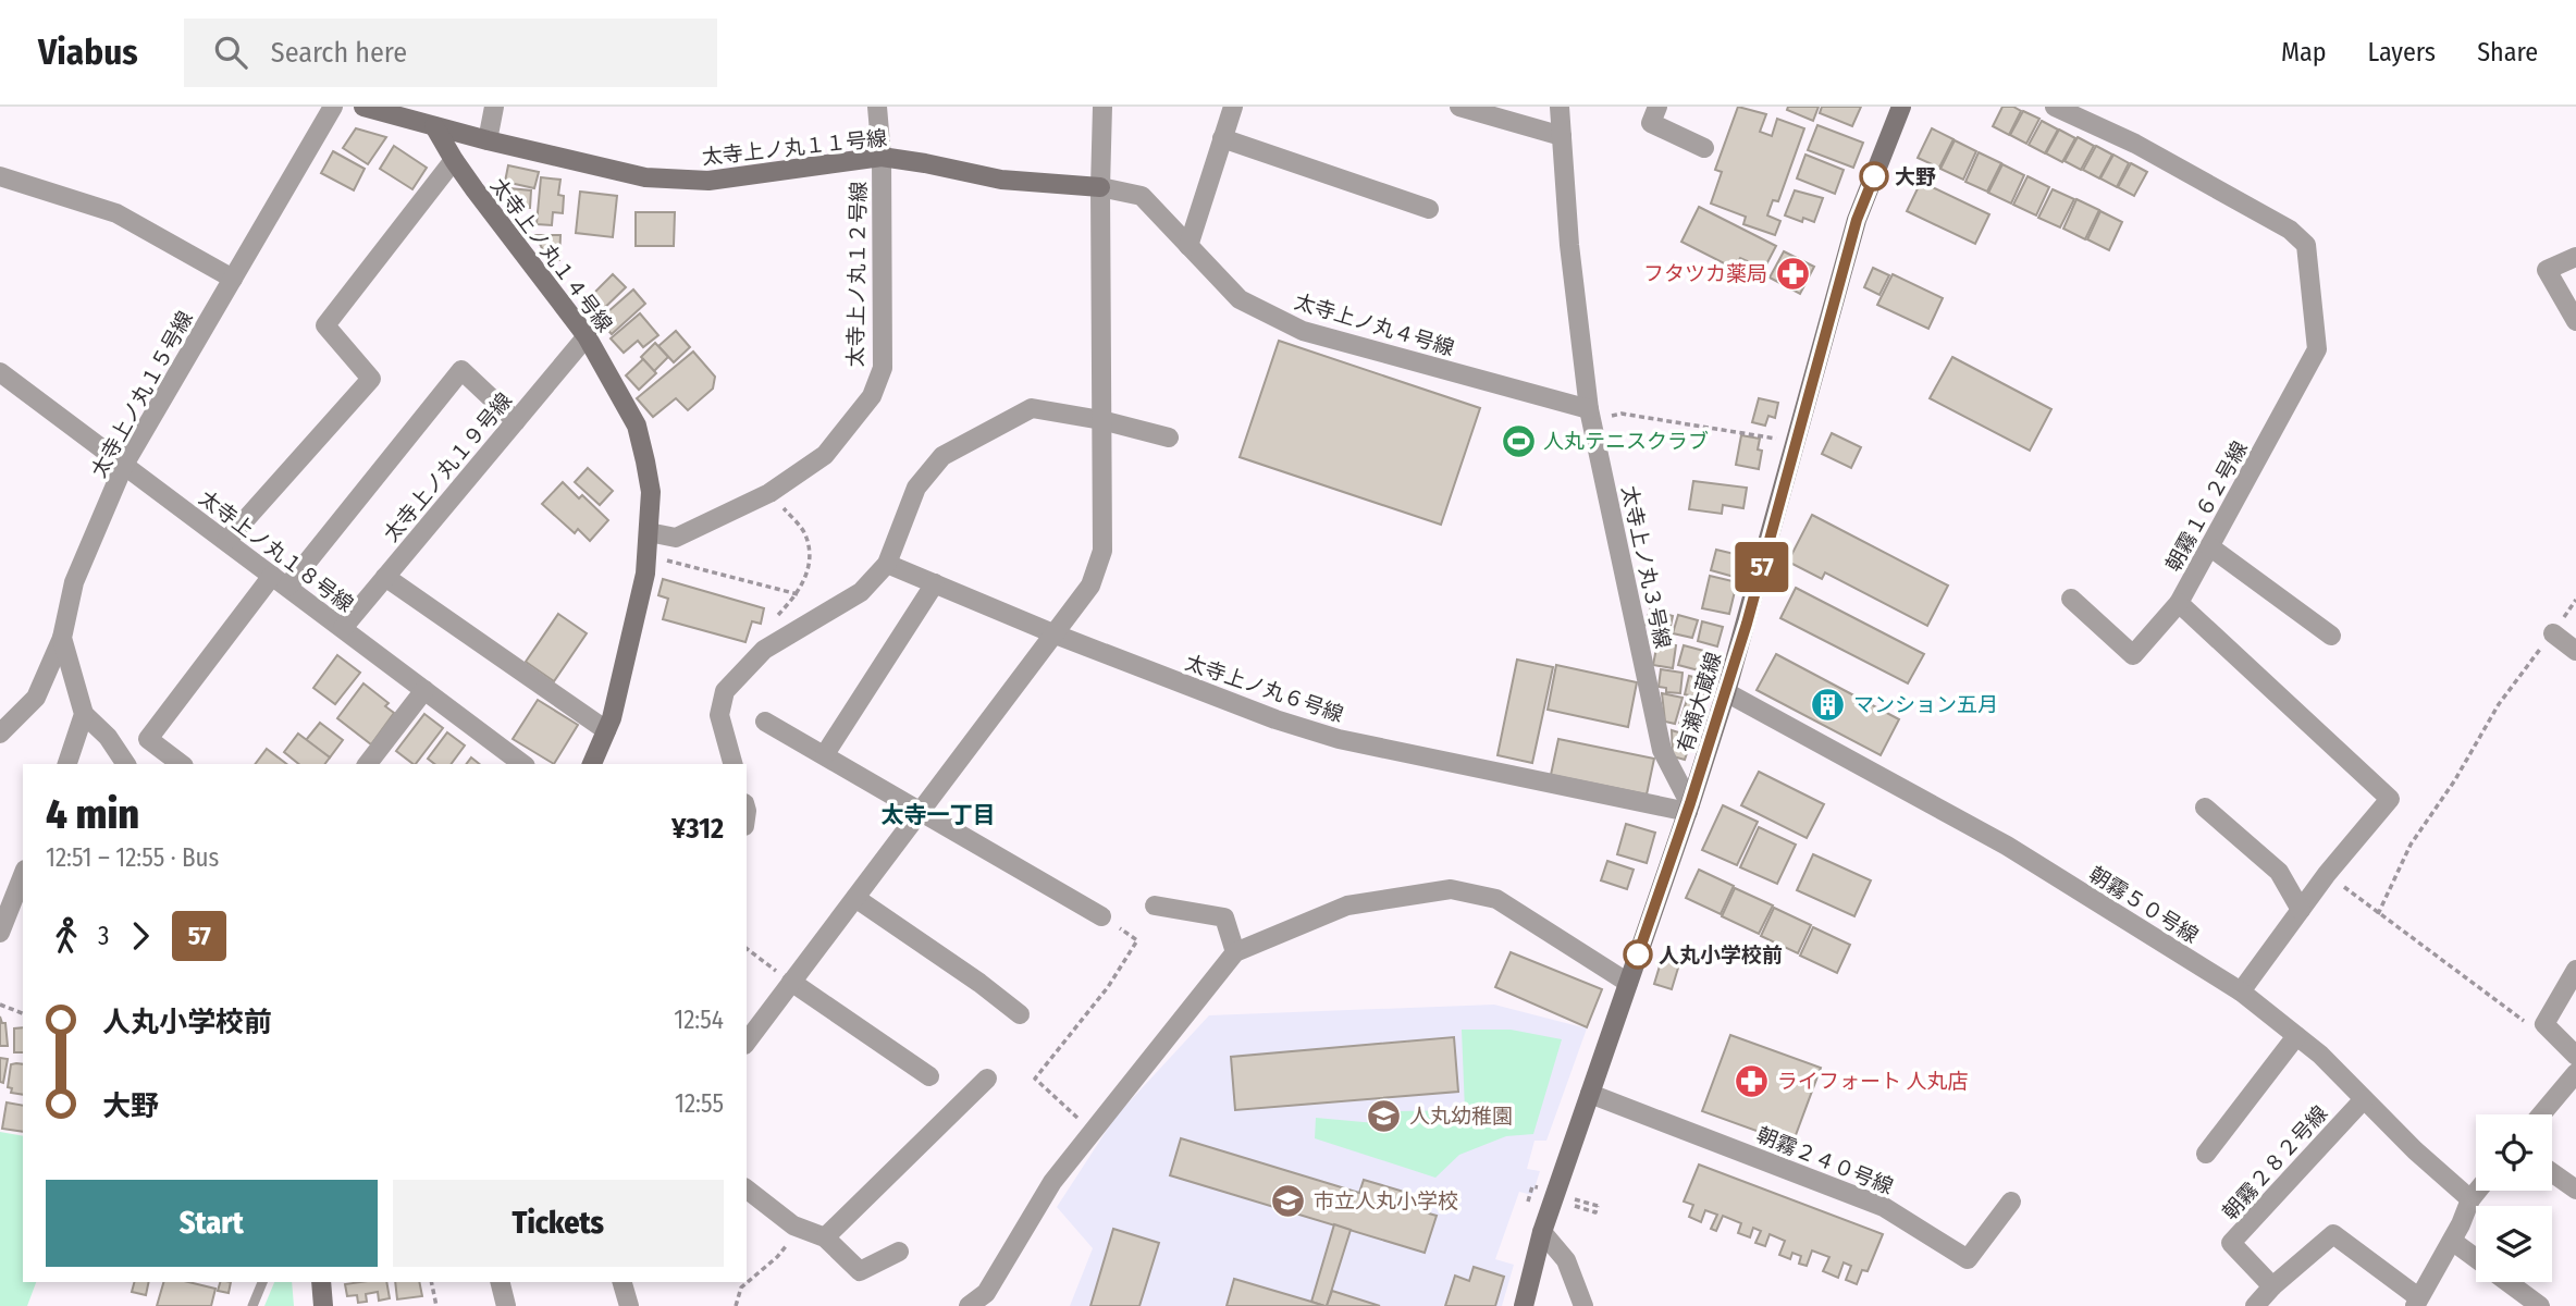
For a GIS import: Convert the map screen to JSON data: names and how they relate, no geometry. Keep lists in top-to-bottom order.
{
  "streets": {
    "street": [
      "太寺上ノ丸１１号線",
      "太寺上ノ丸１４号線",
      "太寺上ノ丸１２号線",
      "太寺上ノ丸４号線",
      "太寺上ノ丸１５号線",
      "太寺上ノ丸１９号線",
      "朝霧１６２号線",
      "太寺上ノ丸１８号線",
      "太寺上ノ丸３号線",
      "太寺上ノ丸６号線",
      "有瀬大蔵線",
      "朝霧５０号線",
      "朝霧２４０号線",
      "朝霧２８２号線"
    ]
  },
  "crossings": [
    ["太寺上ノ丸１１号線", "太寺上ノ丸１４号線"],
    ["太寺上ノ丸１１号線", "太寺上ノ丸１２号線"],
    ["太寺上ノ丸１１号線", "太寺上ノ丸４号線"],
    ["太寺上ノ丸１４号線", "太寺上ノ丸１２号線"],
    ["太寺上ノ丸１４号線", "太寺上ノ丸１９号線"],
    ["太寺上ノ丸４号線", "太寺上ノ丸３号線"],
    ["太寺上ノ丸１５号線", "太寺上ノ丸１８号線"],
    ["太寺上ノ丸１９号線", "太寺上ノ丸１８号線"],
    ["朝霧１６２号線", "朝霧５０号線"],
    ["太寺上ノ丸３号線", "太寺上ノ丸６号線"],
    ["太寺上ノ丸３号線", "有瀬大蔵線"],
    ["太寺上ノ丸６号線", "有瀬大蔵線"],
    ["有瀬大蔵線", "朝霧５０号線"],
    ["有瀬大蔵線", "朝霧２４０号線"],
    ["朝霧５０号線", "朝霧２８２号線"]
  ],
  "districts": ["太寺一丁目"],
  "places": {
    "other": ["大野", "人丸小学校前"],
    "pharmacy": ["フタツカ薬局", "ライフォート 人丸店"],
    "sports": ["人丸テニスクラブ"],
    "building": ["マンション五月"],
    "school or university": ["人丸幼稚園", "市立人丸小学校"]
  },
  "lines": ["bus line 57"],
  "page": {
    "header": "Viabus",
    "search": "Search here",
    "nav": ["Map", "Layers", "Share"],
    "on_map": "57",
    "heading": ["4 min", "12:51 – 12:55 · Bus", "¥312"],
    "legs": ["3", "57"],
    "list": [
      {
        "name": "人丸小学校前",
        "value": "12:54"
      },
      {
        "name": "大野",
        "value": "12:55"
      }
    ],
    "buttons": ["Start", "Tickets"]
  }
}
